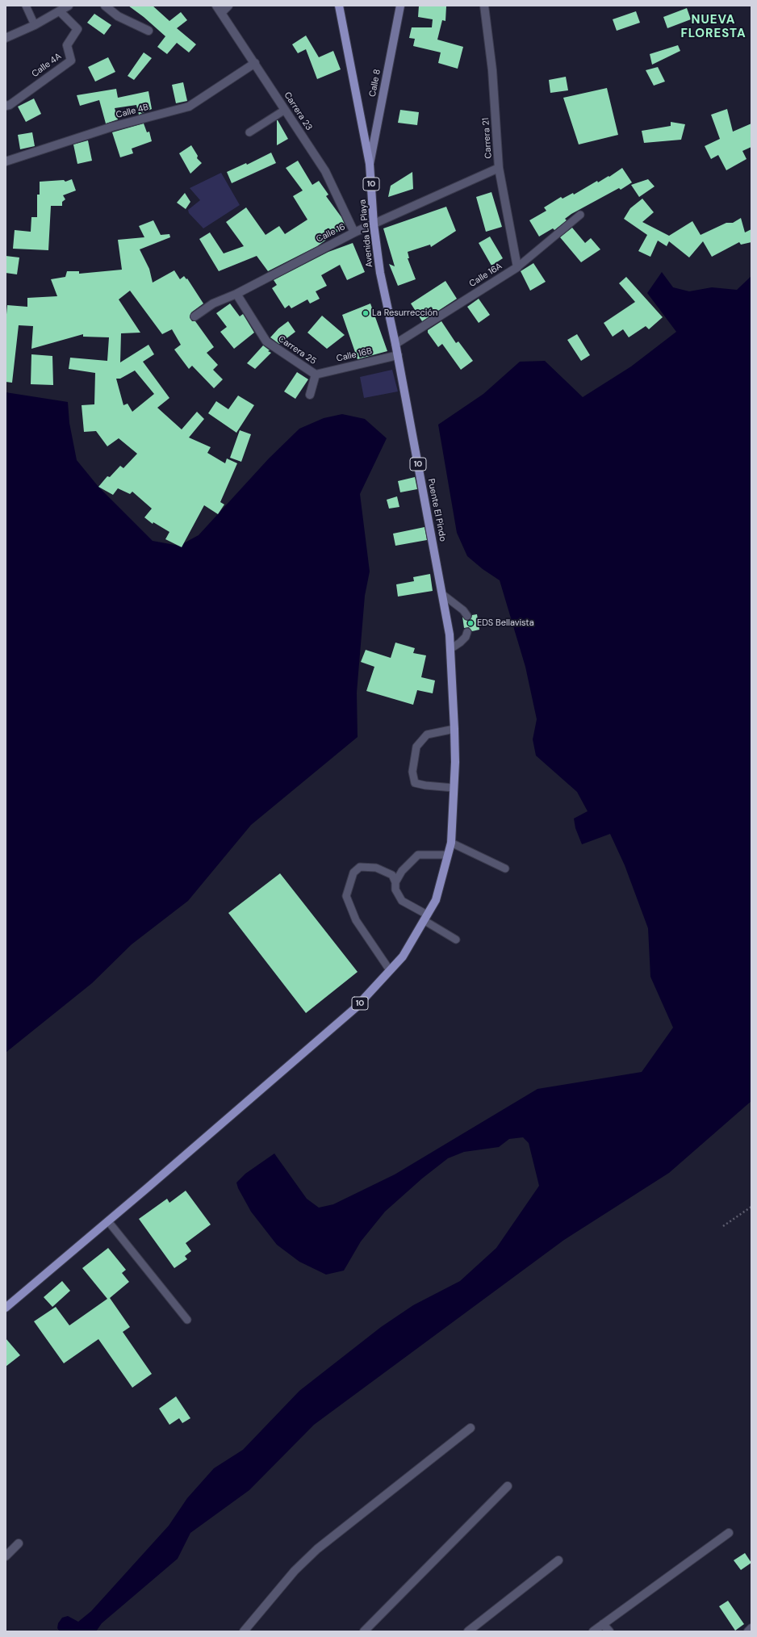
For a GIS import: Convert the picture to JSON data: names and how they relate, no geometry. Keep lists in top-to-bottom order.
{
  "streets": {
    "main road": [
      "Calle 8",
      "10",
      "Avenida La Playa",
      "Puente El Pindo"
    ],
    "street": [
      "Calle 4A",
      "Calle 4B",
      "Carrera 23",
      "Carrera 21",
      "Calle 16",
      "Calle 16A",
      "Carrera 25",
      "Calle 16B"
    ]
  },
  "crossings": [
    ["Calle 8", "Avenida La Playa"],
    ["Calle 4B", "Carrera 23"],
    ["Carrera 23", "Calle 16"],
    ["Carrera 21", "Calle 16"],
    ["Carrera 21", "Calle 16A"],
    ["10", "Puente El Pindo"],
    ["Calle 16", "Avenida La Playa"],
    ["Calle 16", "Carrera 25"],
    ["Avenida La Playa", "Calle 16A"],
    ["Avenida La Playa", "Calle 16B"],
    ["Avenida La Playa", "Puente El Pindo"],
    ["Carrera 25", "Calle 16B"],
    ["Calle 16B", "Puente El Pindo"]
  ],
  "districts": ["NUEVA FLORESTA"],
  "places": ["La Resurrección", "EDS Bellavista"]
}
